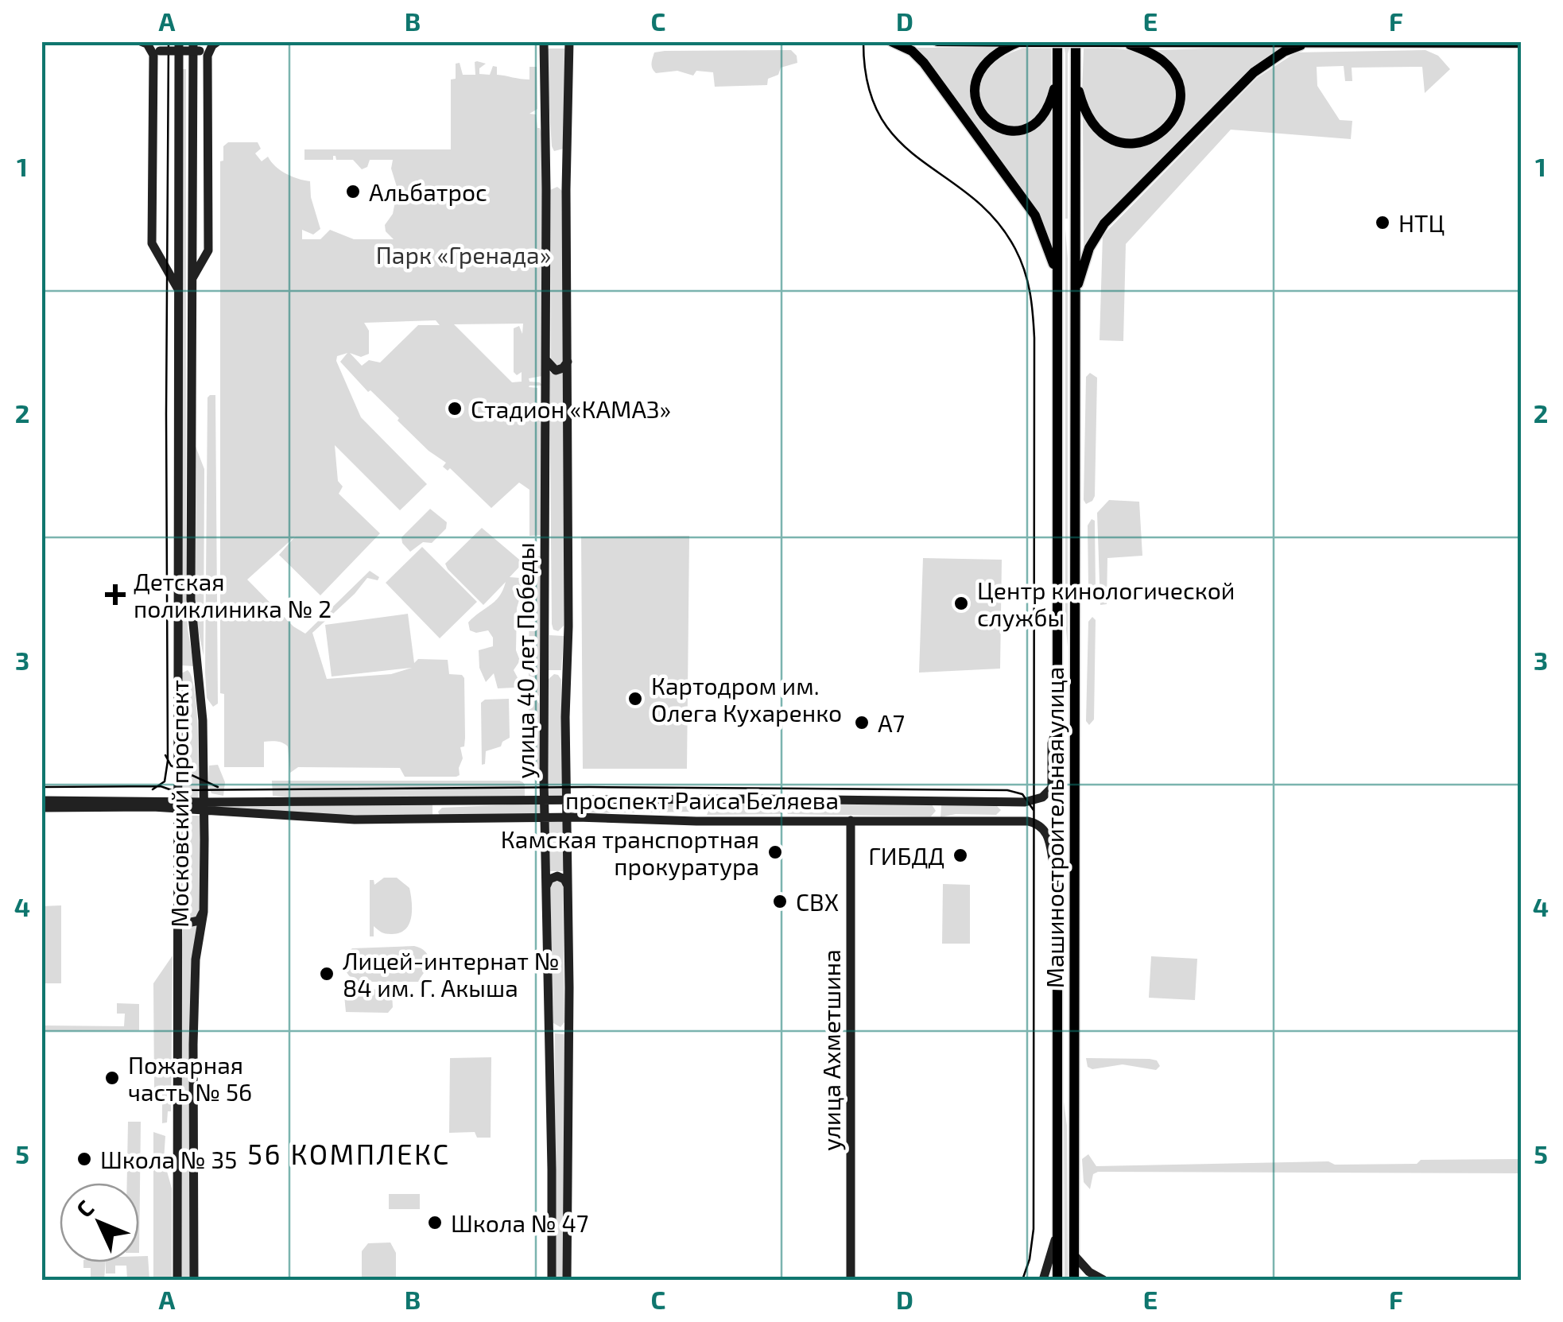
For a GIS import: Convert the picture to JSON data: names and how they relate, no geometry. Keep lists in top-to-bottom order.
{
  "streets": {
    "main road": ["Машиностроительная улица"],
    "street": [
      "улица 40 лет Победы",
      "проспект Раиса Беляева",
      "Московский проспект",
      "улица Ахметшина"
    ]
  },
  "crossings": [
    ["улица 40 лет Победы", "проспект Раиса Беляева"],
    ["проспект Раиса Беляева", "Московский проспект"],
    ["проспект Раиса Беляева", "Машиностроительная улица"],
    ["проспект Раиса Беляева", "улица Ахметшина"]
  ],
  "districts": ["56 КОМПЛЕКС"],
  "parks": ["Парк «Гренада»"],
  "places": {
    "other": [
      "Альбатрос",
      "НТЦ",
      "Стадион «КАМАЗ»",
      "Центр кинологической службы",
      "Картодром им. Олега Кухаренко",
      "А7",
      "Камская транспортная прокуратура",
      "ГИБДД",
      "СВХ",
      "Лицей-интернат № 84 им. Г. Акыша",
      "Пожарная часть № 56",
      "Школа № 35",
      "Школа № 47"
    ],
    "health": ["Детская поликлиника № 2"]
  },
  "north": "top left",
  "grid": {
    "columns": [
      "A",
      "B",
      "C",
      "D",
      "E",
      "F"
    ],
    "rows": [
      "1",
      "2",
      "3",
      "4",
      "5"
    ]
  }
}
